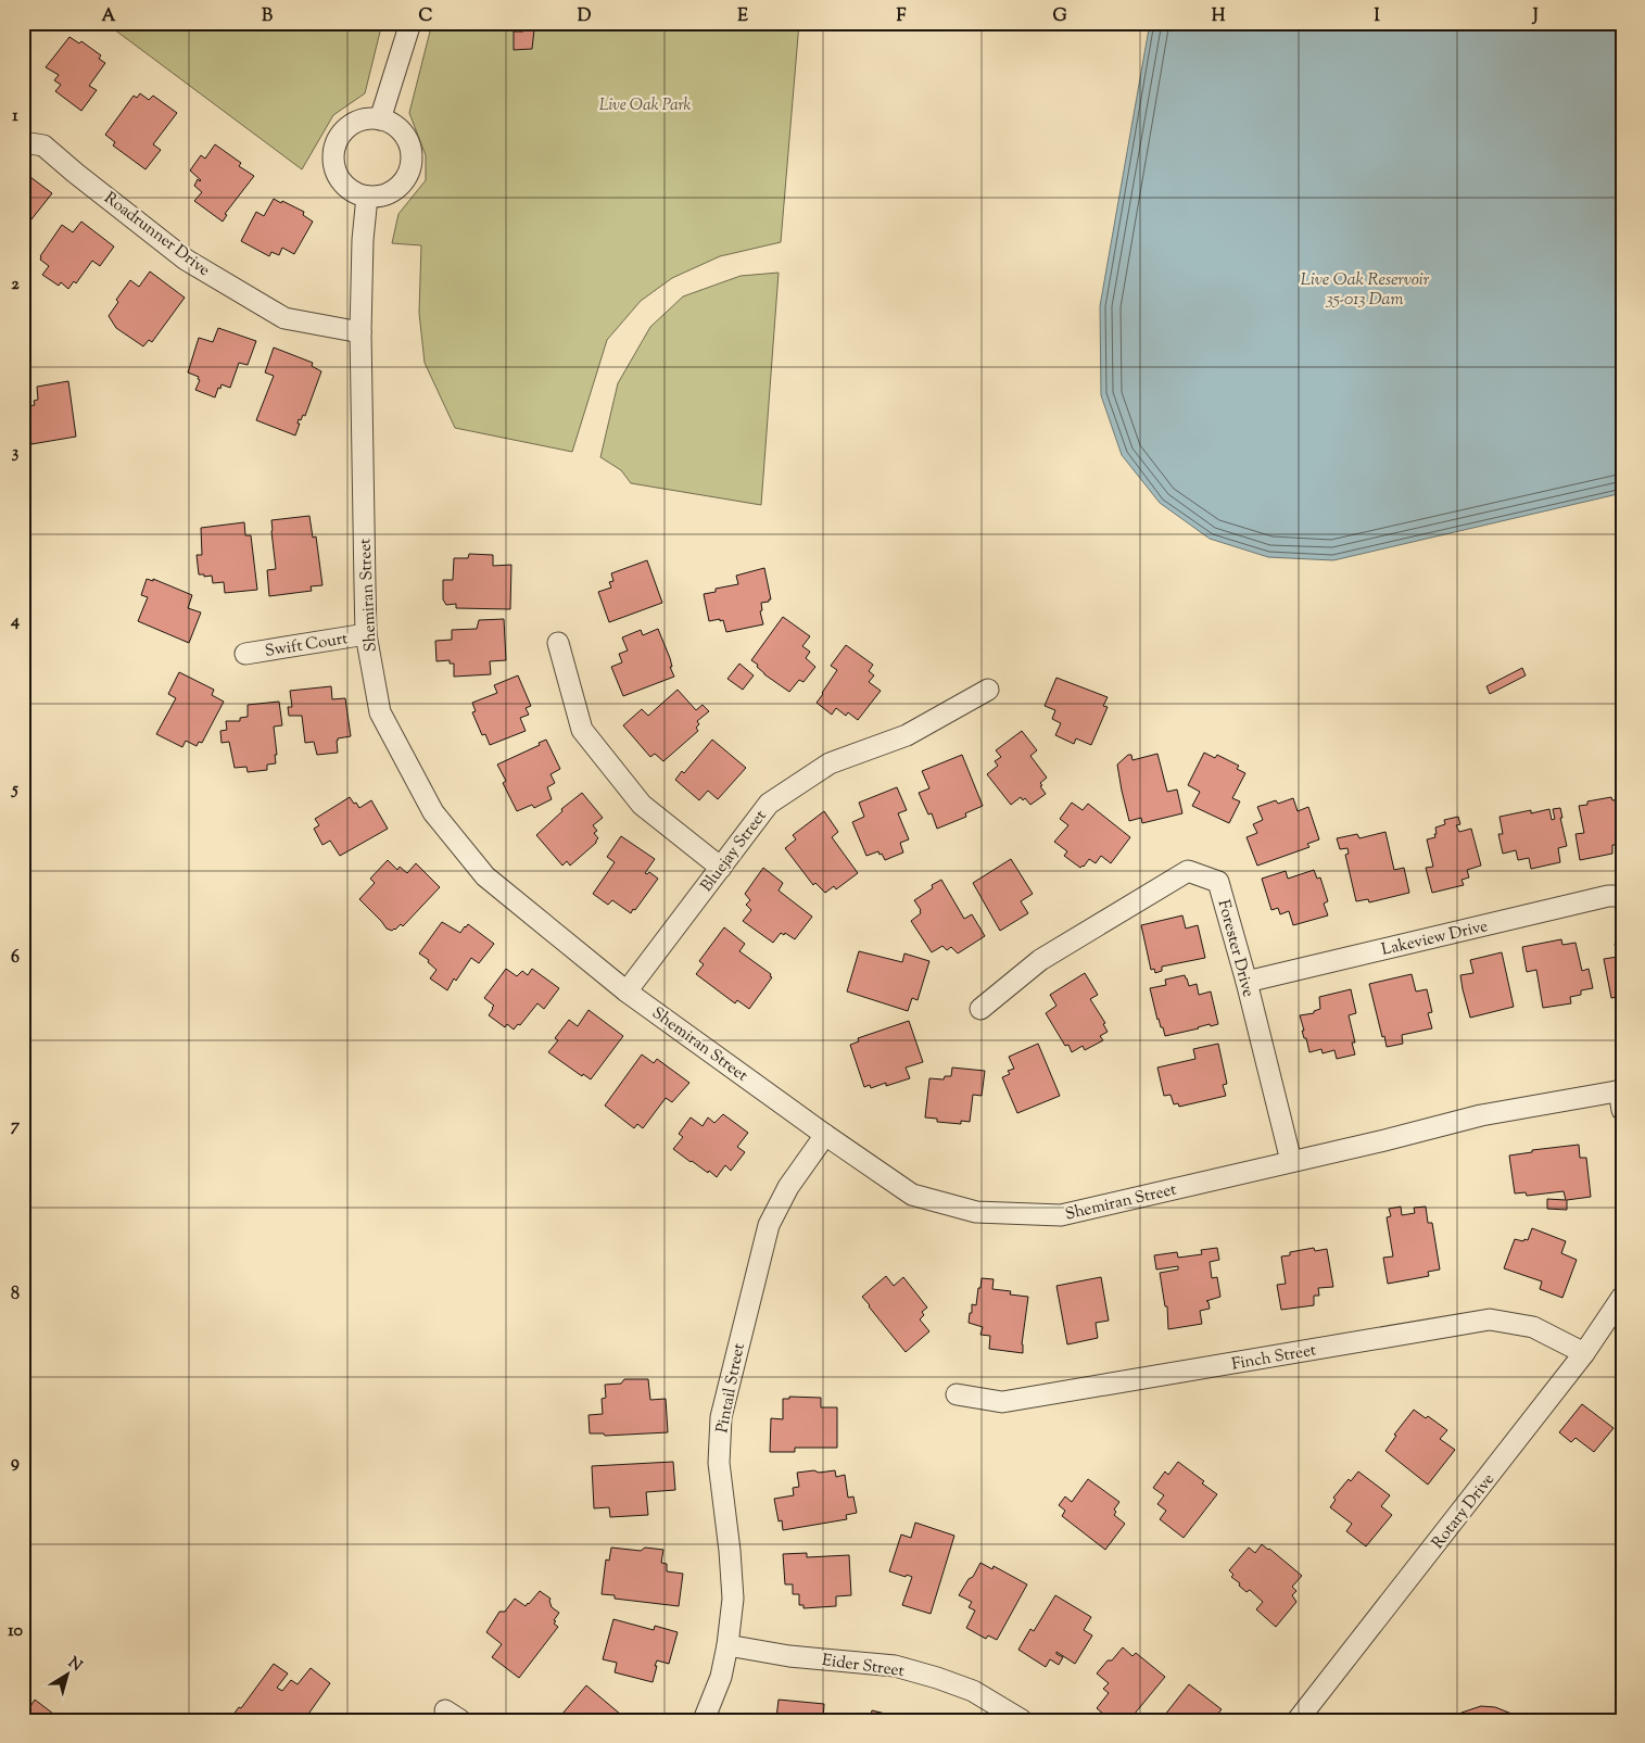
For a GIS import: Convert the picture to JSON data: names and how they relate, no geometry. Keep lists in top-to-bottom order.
{
  "streets": {
    "street": [
      "Roadrunner Drive",
      "Shemiran Street",
      "Swift Court",
      "Bluejay Street",
      "Lakeview Drive",
      "Forester Drive",
      "Finch Street",
      "Pintail Street",
      "Rotary Drive",
      "Eider Street"
    ]
  },
  "crossings": [
    ["Roadrunner Drive", "Shemiran Street"],
    ["Shemiran Street", "Swift Court"],
    ["Shemiran Street", "Bluejay Street"],
    ["Shemiran Street", "Forester Drive"],
    ["Shemiran Street", "Pintail Street"],
    ["Lakeview Drive", "Forester Drive"],
    ["Finch Street", "Rotary Drive"],
    ["Pintail Street", "Eider Street"]
  ],
  "water": ["Live Oak Reservoir 35-013 Dam"],
  "parks": ["Live Oak Park"],
  "north": "top right",
  "grid": {
    "columns": [
      "A",
      "B",
      "C",
      "D",
      "E",
      "F",
      "G",
      "H",
      "I",
      "J"
    ],
    "rows": [
      "1",
      "2",
      "3",
      "4",
      "5",
      "6",
      "7",
      "8",
      "9",
      "10"
    ]
  }
}
